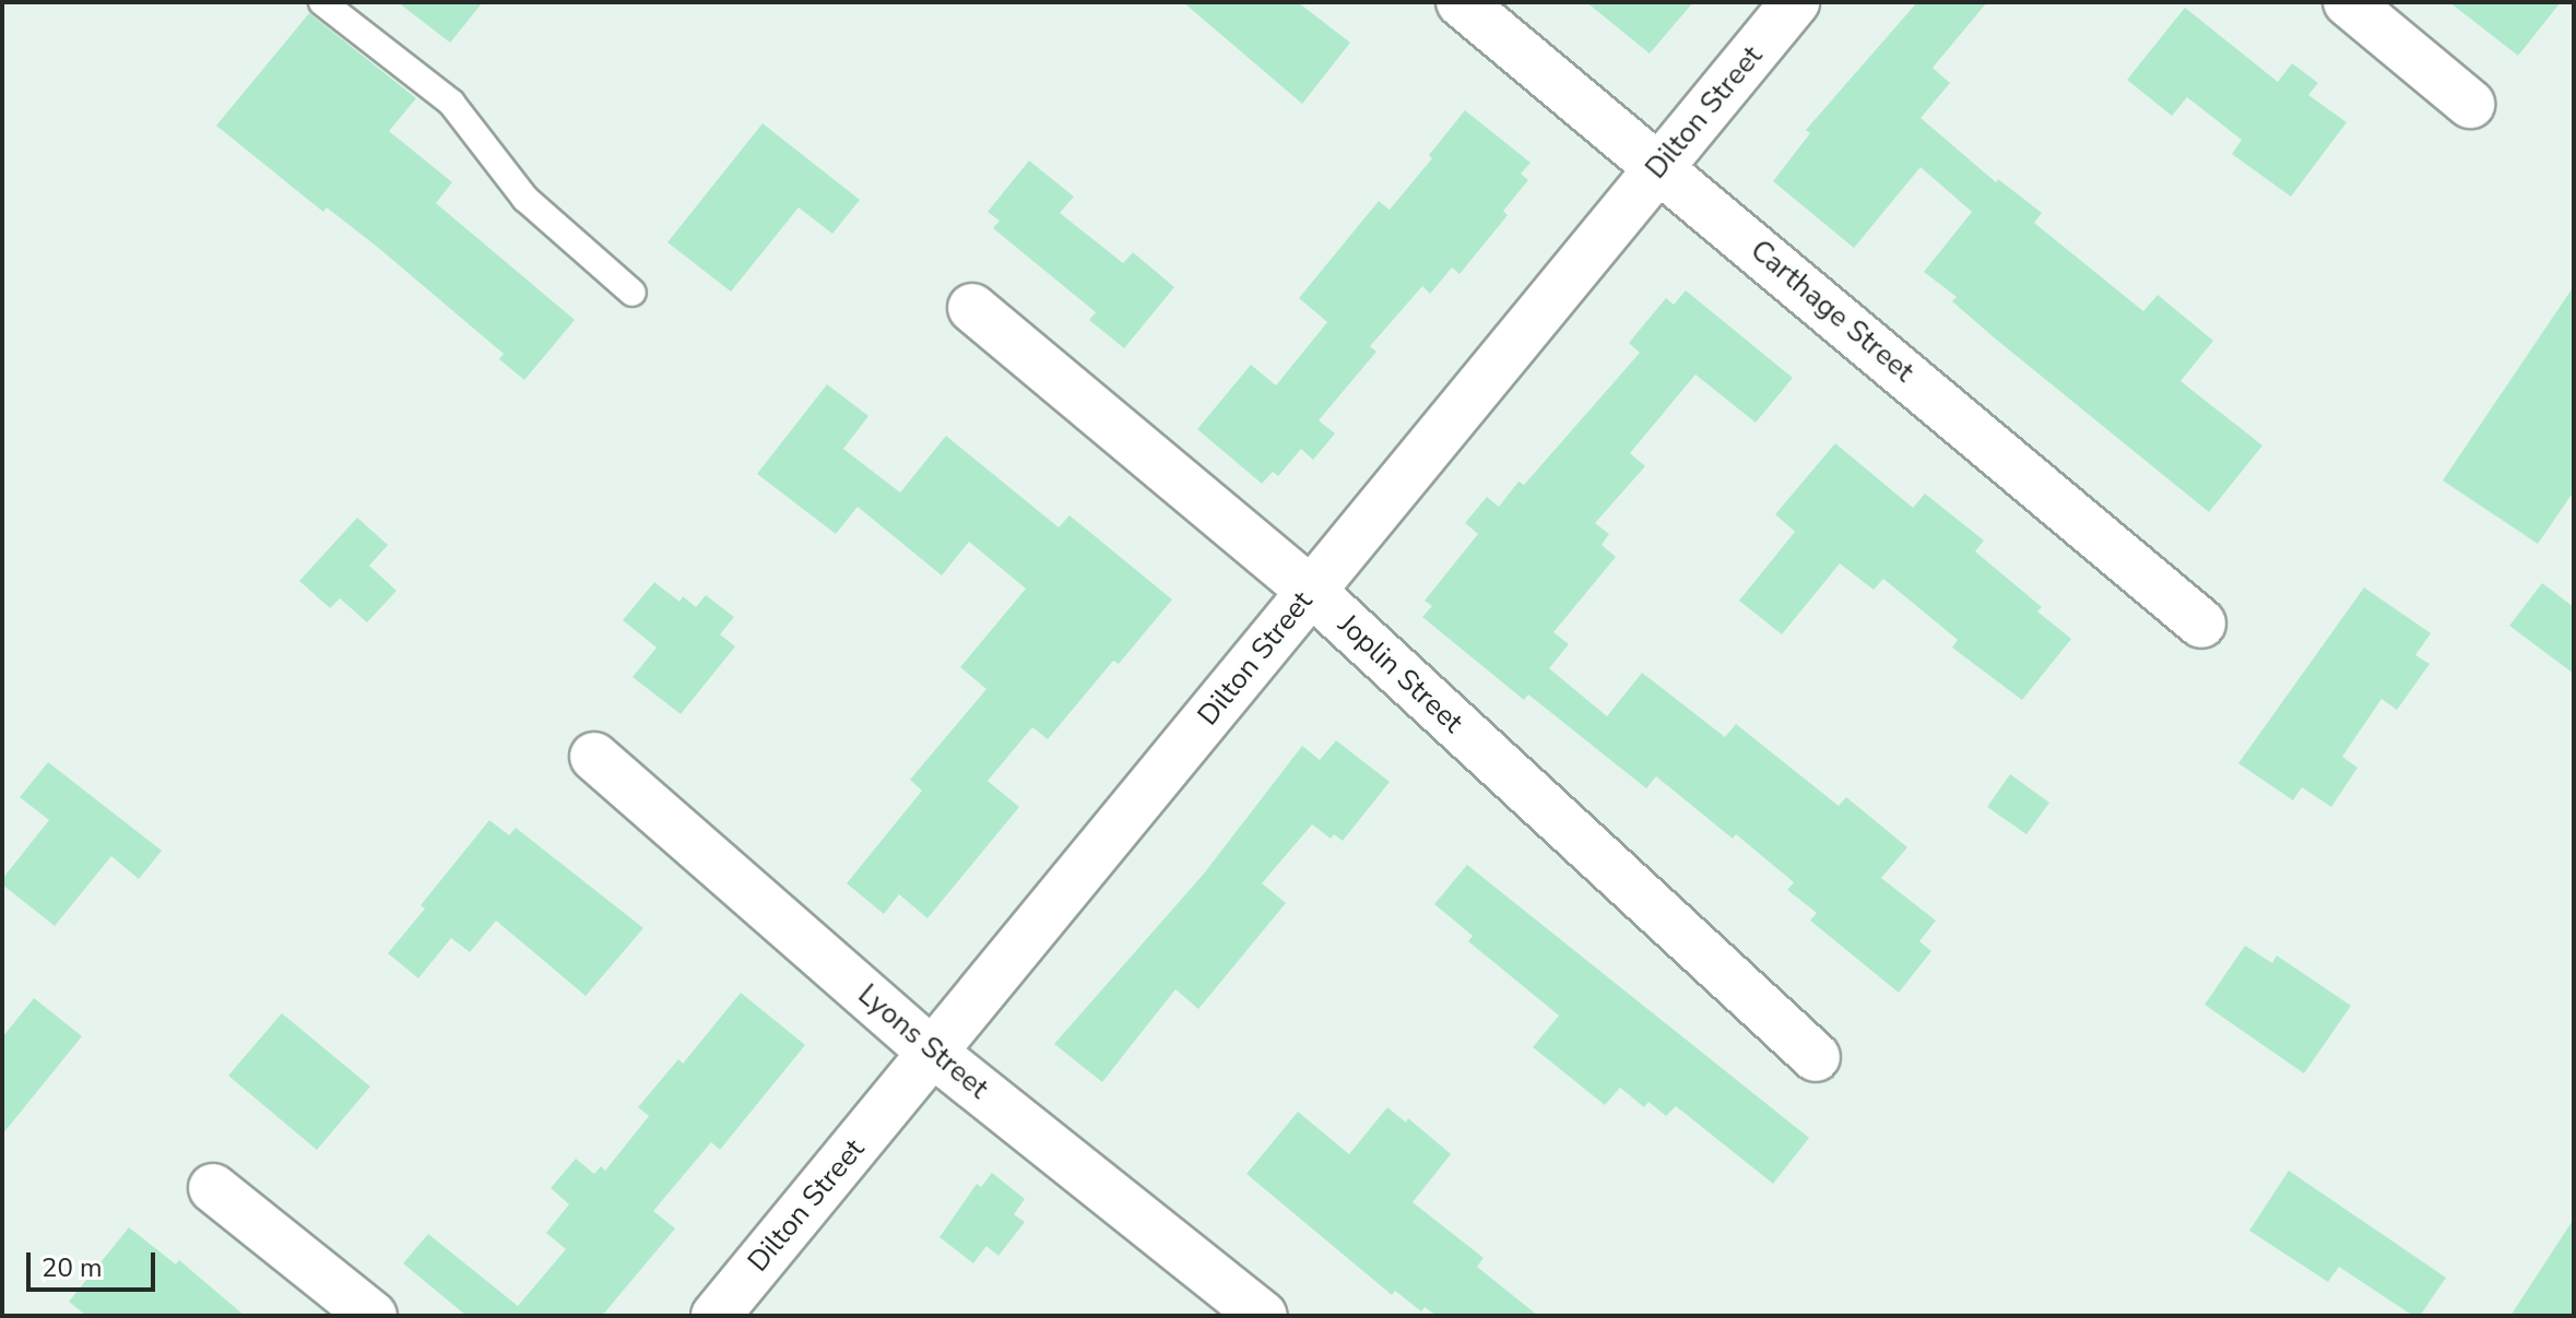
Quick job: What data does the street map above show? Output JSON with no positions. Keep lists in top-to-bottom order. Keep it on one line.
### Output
{"streets":{"street":["Dilton Street","Carthage Street","Joplin Street","Lyons Street"]},"crossings":[["Dilton Street","Carthage Street"],["Dilton Street","Joplin Street"],["Dilton Street","Lyons Street"]],"scale_bar":"20 m"}
